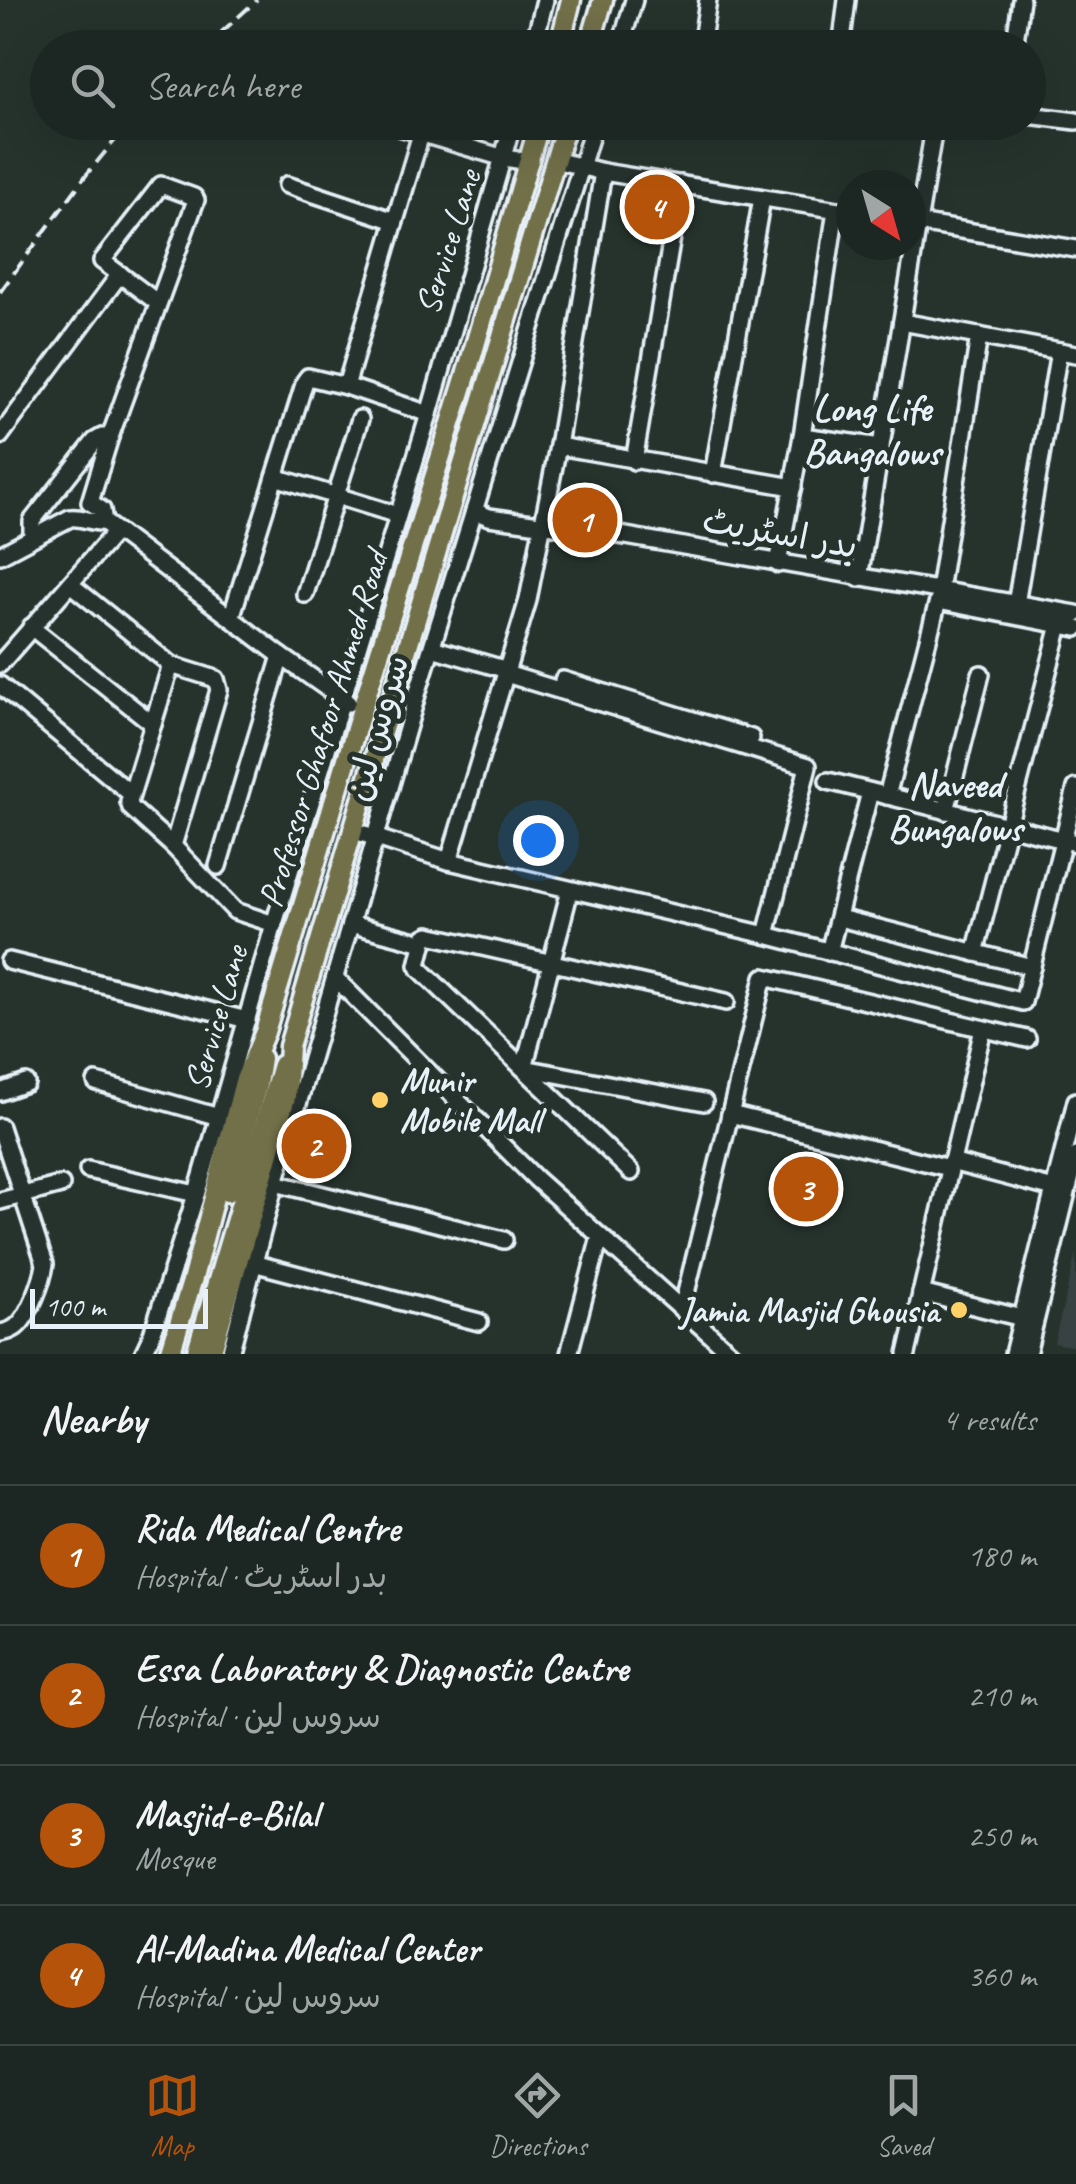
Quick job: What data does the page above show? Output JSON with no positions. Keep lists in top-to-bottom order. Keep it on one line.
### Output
{"streets":{"main road":["Professor Ghafoor Ahmed Road"],"street":["Service Lane","بدر اسٹریٹ","سروس لین"]},"crossings":[["بدر اسٹریٹ","سروس لین"]],"districts":["Long Life Bangalows","Naveed Bungalows"],"places":["Munir Mobile Mall","Jamia Masjid Ghousia"],"scale_bar":"100 m","north":"bottom right","page":{"search":"Search here","pins":["4","1","2","3"],"scale":"100 m","heading":["Nearby","4 results"],"list":[{"mark":"1","name":"Rida Medical Centre","note":"Hospital · بدر اسٹریٹ","value":"180 m"},{"mark":"2","name":"Essa Laboratory & Diagnostic Centre","note":"Hospital · سروس لین","value":"210 m"},{"mark":"3","name":"Masjid-e-Bilal","note":"Mosque","value":"250 m"},{"mark":"4","name":"Al-Madina Medical Center","note":"Hospital · سروس لین","value":"360 m"}],"nav":["Map","Directions","Saved"]}}
